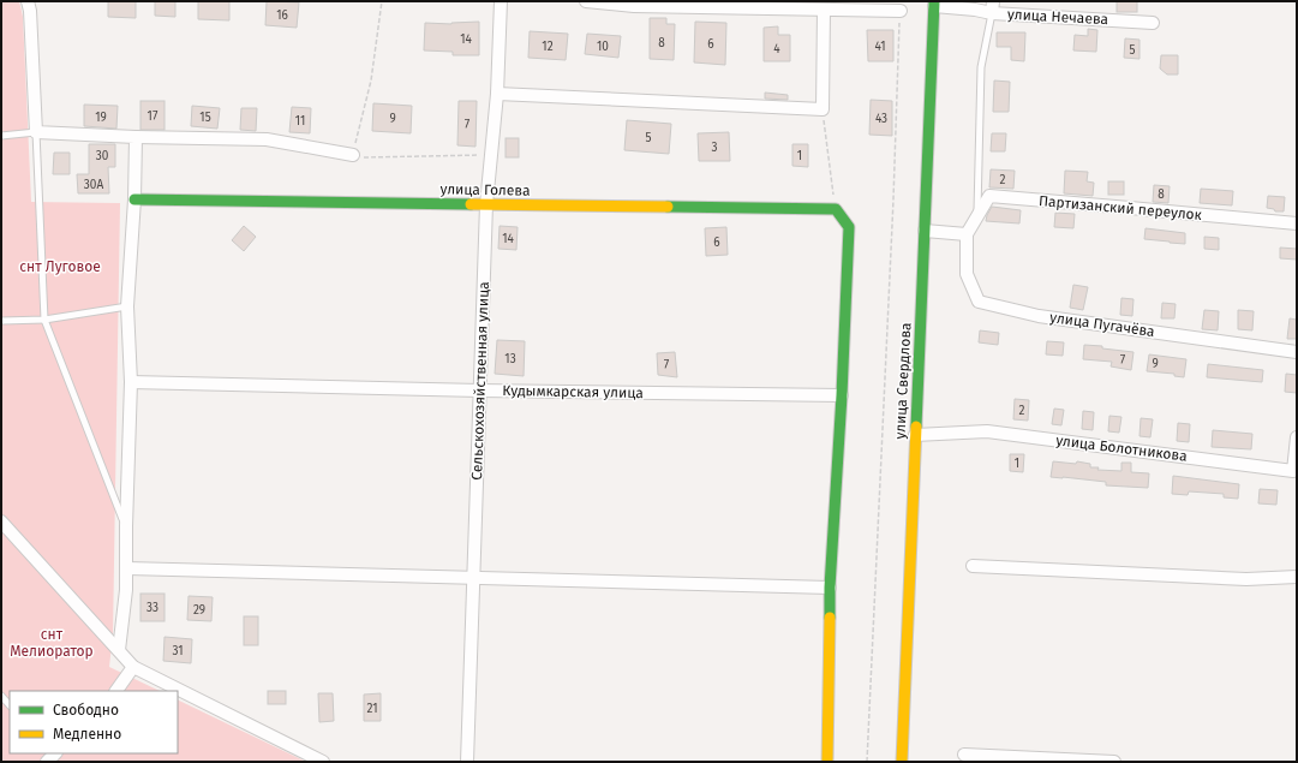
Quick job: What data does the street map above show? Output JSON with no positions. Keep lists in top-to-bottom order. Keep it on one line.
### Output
{"streets":{"street":["улица Нечаева","улица Голева","Партизанский переулок","улица Пугачёва","Сельскохозяйственная улица","улица Свердлова","Кудымкарская улица","улица Болотникова"]},"crossings":[["улица Нечаева","улица Свердлова"],["улица Голева","Сельскохозяйственная улица"],["Партизанский переулок","улица Пугачёва"],["Сельскохозяйственная улица","Кудымкарская улица"],["улица Свердлова","улица Болотникова"]],"parks":["снт Луговое","снт Мелиоратор"],"house_numbers":["16","14","8","6","12","10","41","4","5","17","19","15","9","43","11","7","5","3","30","1","2","30А","8","14","6","13","7","9","7","2","1","33","29","31","21"],"legend":["Свободно","Медленно"]}
